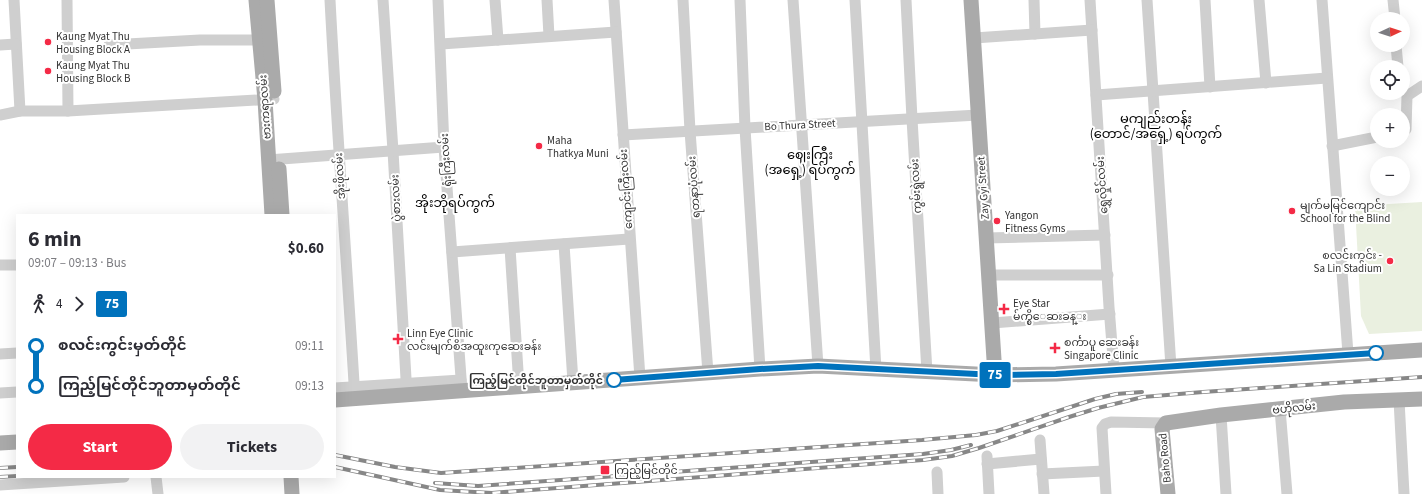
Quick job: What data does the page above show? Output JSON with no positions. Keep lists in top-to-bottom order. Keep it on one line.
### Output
{"streets":{"main road":["ဗားကရာလမ်း","Zay Gyi Street","ဗဟိုလမ်း","Baho Road"],"street":["Bo Thura Street","ရုံးကြီးလမ်း","အိုးဖိုလမ်း","ရွှေလှိုင်လမ်း","ကွမ်းရွဲလမ်း","ရတနာပုံလမ်း","ကျောင်းကြီးလမ်း","ပွဲစားလမ်း"]},"crossings":[["Bo Thura Street","ကွမ်းရွဲလမ်း"],["Bo Thura Street","ရတနာပုံလမ်း"],["Bo Thura Street","Zay Gyi Street"],["Bo Thura Street","ကျောင်းကြီးလမ်း"],["ဗဟိုလမ်း","Baho Road"]],"districts":["မကျည်းတန်း (တောင်/အရှေ့) ရပ်ကွက်","ဈေးကြီး (အရှေ့) ရပ်ကွက်","အိုးဘိုရပ်ကွက်"],"places":{"other":["Kaung Myat Thu Housing Block A","Kaung Myat Thu Housing Block B","Maha Thatkya Muni","မျက်မမြင်ကျောင်း School for the Blind","Yangon Fitness Gyms","စလင်းကွင်း - Sa Lin Stadium","ကြည့်မြင်တိုင်ဘူတာမှတ်တိုင်"],"health":["Eye Star မ်က္စိေဆးခန္း","Linn Eye Clinic လင်းမျက်စိအထူးကုဆေးခန်း","စင်္ကာပူ ဆေးခန်း Singapore Clinic"],"transit":["ကြည့်မြင်တိုင်"]},"lines":["bus line 75"],"north":"right","page":{"on_map":"75","map_buttons":["+","−"],"heading":["6 min","09:07 – 09:13 · Bus","$0.60"],"legs":["4","75"],"list":[{"name":"စလင်းကွင်းမှတ်တိုင်","value":"09:11"},{"name":"ကြည့်မြင်တိုင်ဘူတာမှတ်တိုင်","value":"09:13"}],"buttons":["Start","Tickets"]}}
